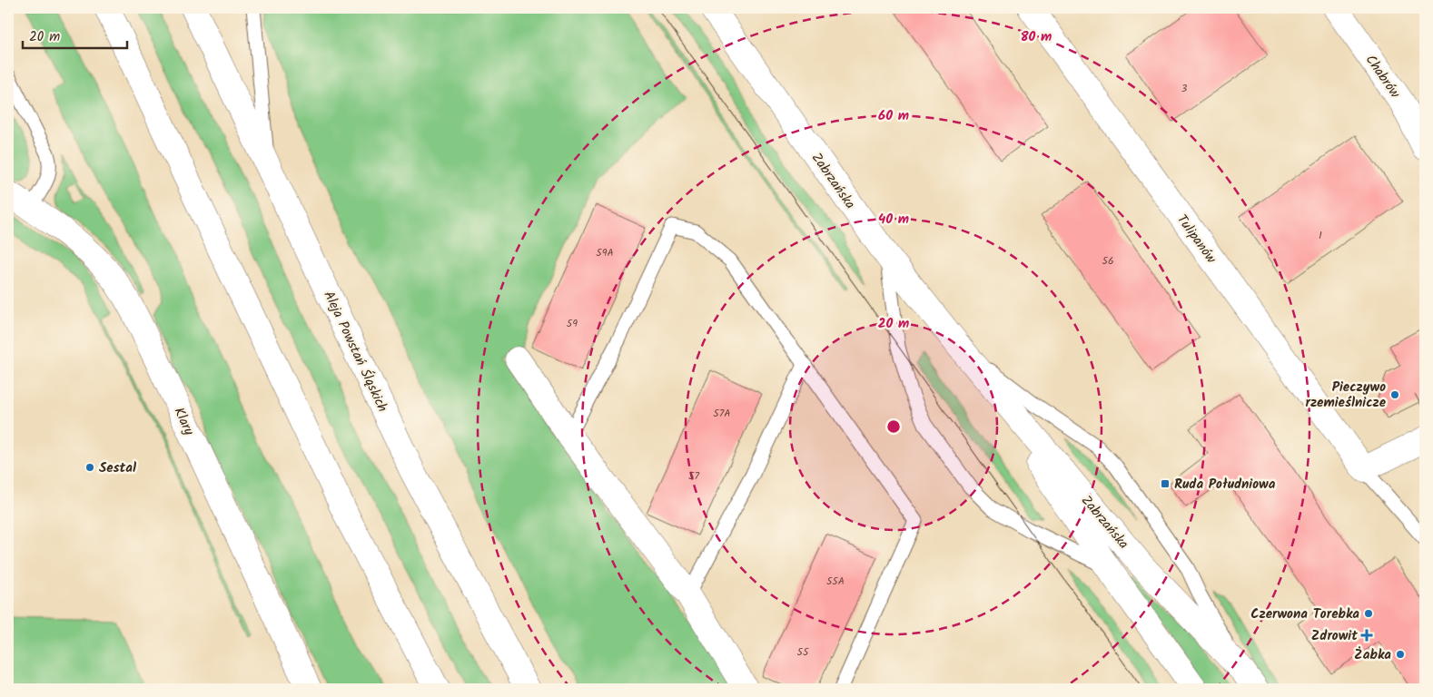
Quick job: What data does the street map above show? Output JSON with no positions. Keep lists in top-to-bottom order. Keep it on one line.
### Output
{"streets":{"street":["Chabrów","Zabrzańska","Tulipanów","Aleja Powstań Śląskich","Klary"]},"places":{"other":["Pieczywo rzemieślnicze","Sestal","Czerwona Torebka","Żabka"],"transit":["Ruda Południowa"],"health":["Zdrowit"]},"house_numbers":["3","1","59A","56","59","57A","57","55A","55"],"scale_bar":"20 m","rings":["80 m","60 m","40 m","20 m"]}
